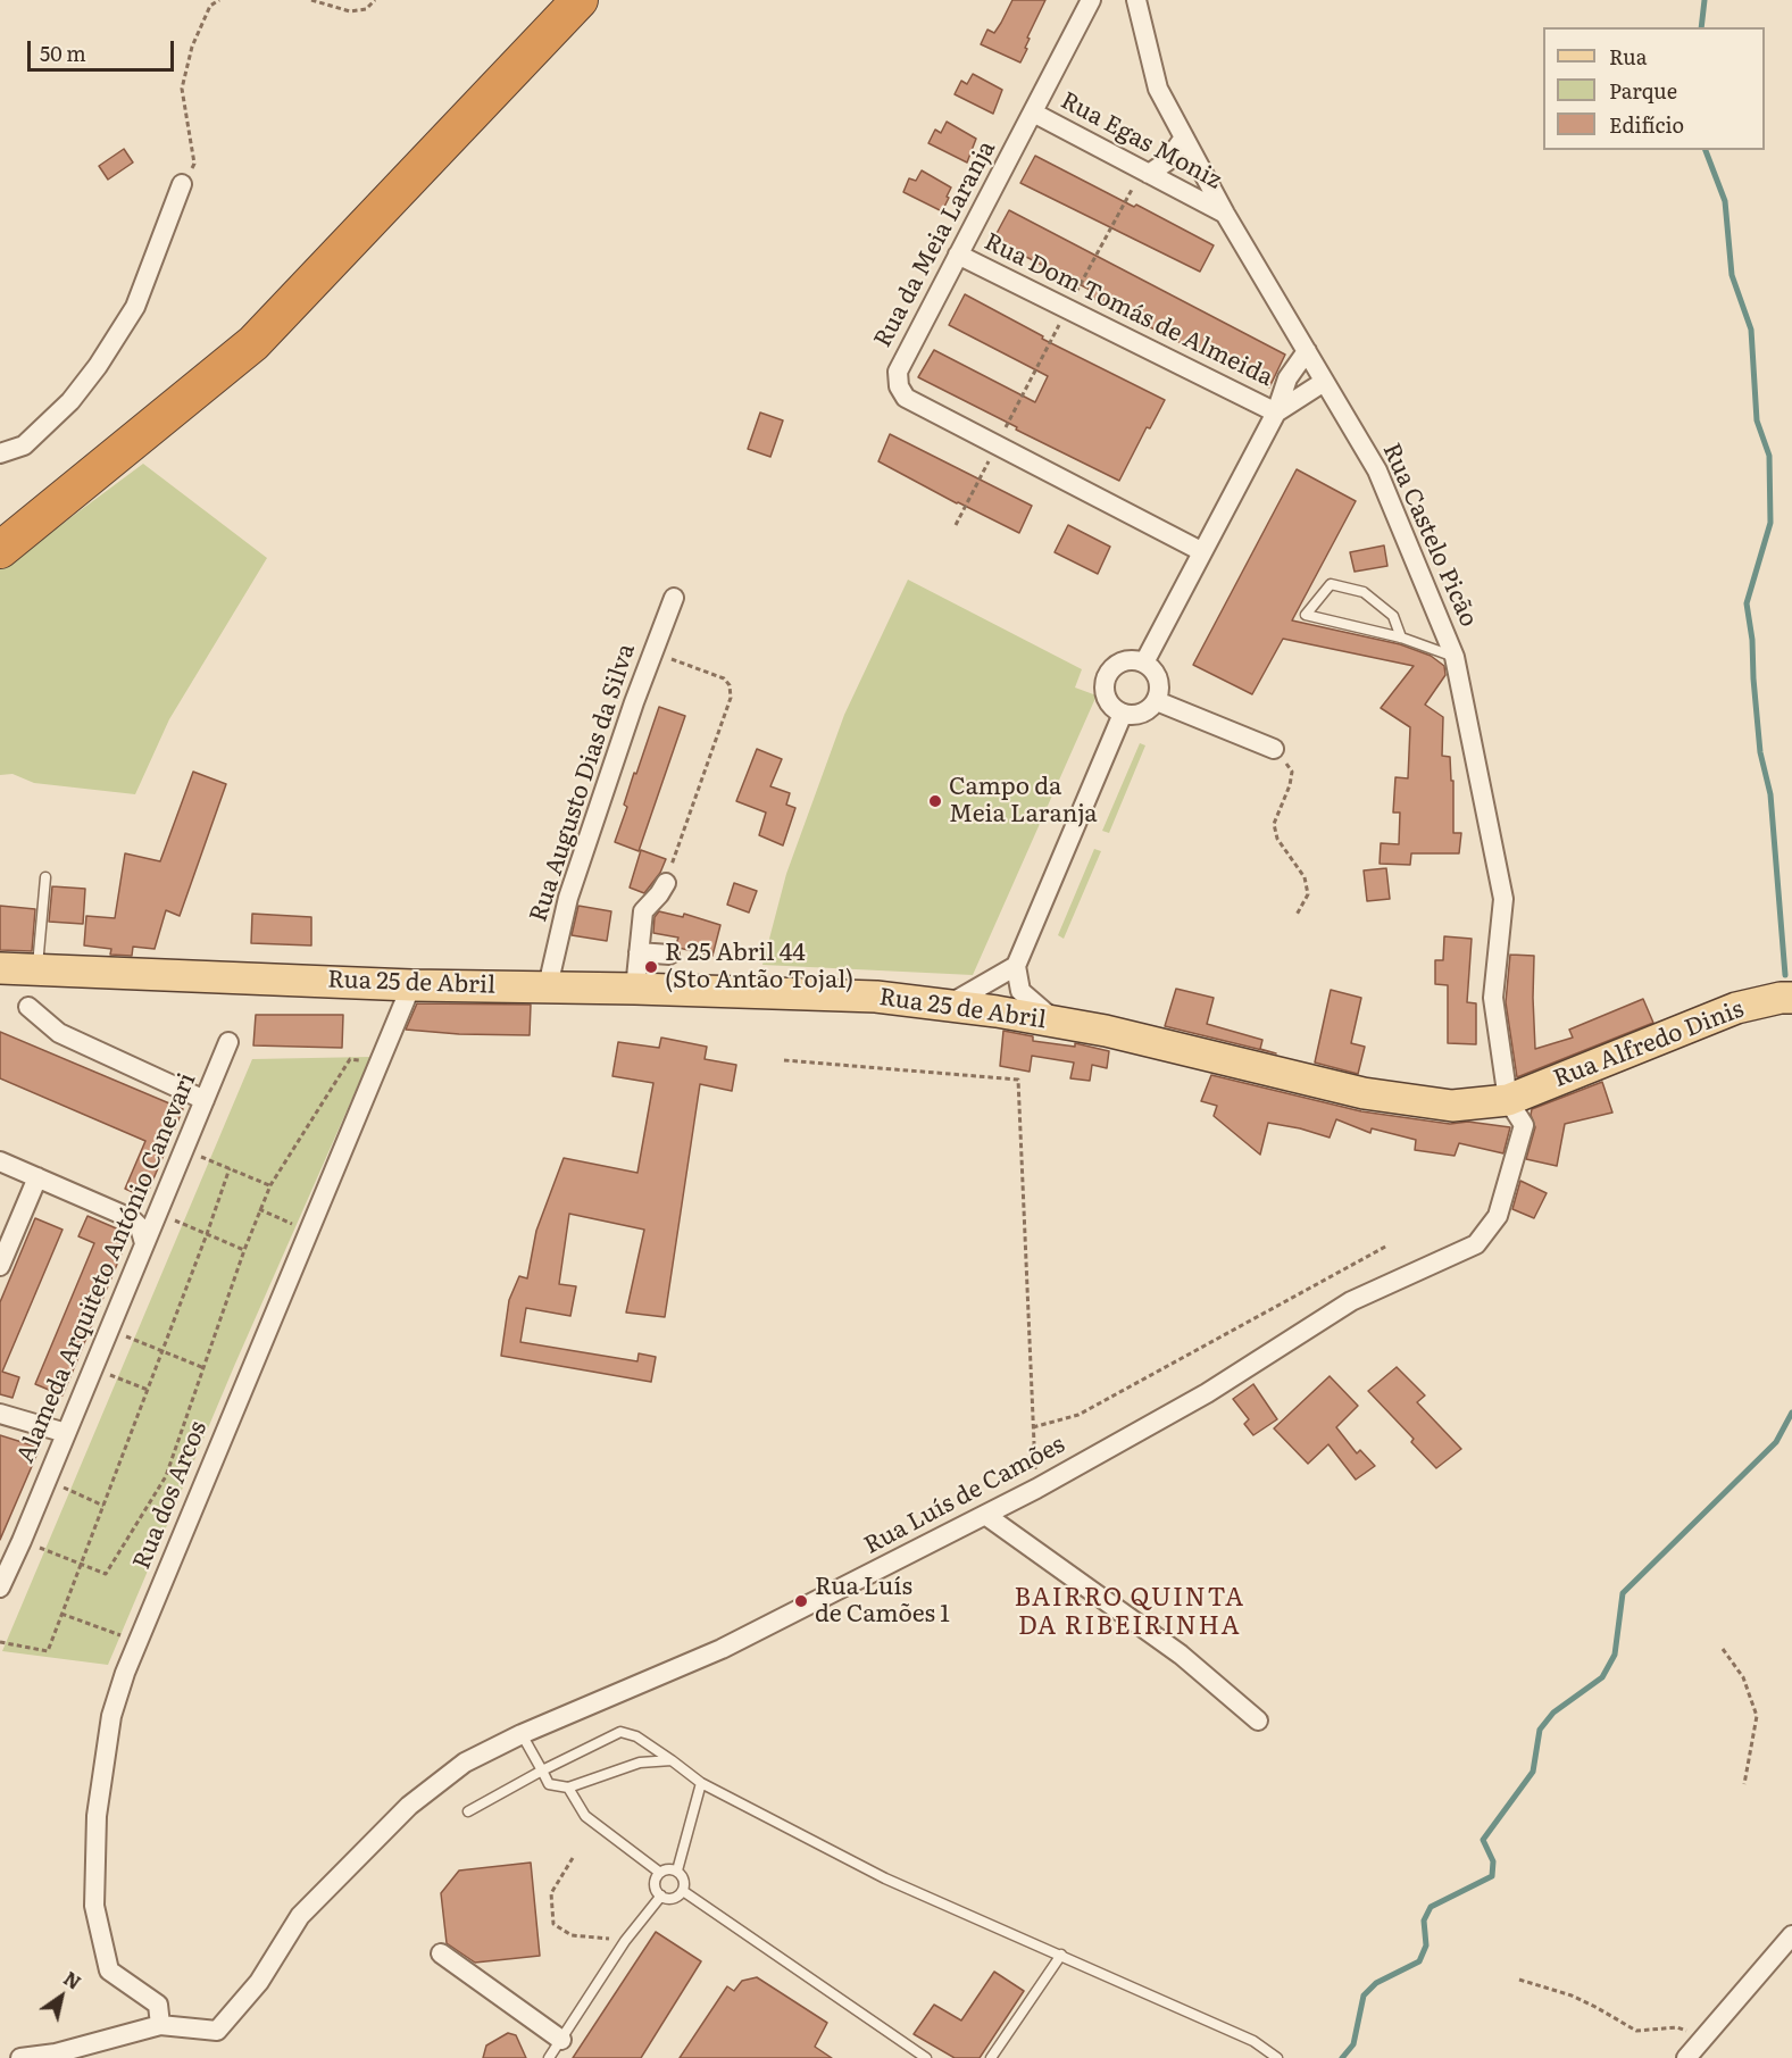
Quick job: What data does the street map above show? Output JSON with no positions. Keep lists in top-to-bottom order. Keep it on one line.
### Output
{"streets":{"main road":["Rua 25 de Abril","Rua Alfredo Dinis"],"street":["Rua Egas Moniz","Rua da Meia Laranja","Rua Dom Tomás de Almeida","Rua Castelo Picão","Rua Augusto Dias da Silva","Alameda Arquiteto António Canevari","Rua dos Arcos","Rua Luís de Camões"]},"crossings":[["Rua Egas Moniz","Rua da Meia Laranja"],["Rua Egas Moniz","Rua Castelo Picão"],["Rua da Meia Laranja","Rua Dom Tomás de Almeida"],["Rua Castelo Picão","Rua 25 de Abril"],["Rua Castelo Picão","Rua Alfredo Dinis"],["Rua Castelo Picão","Rua Luís de Camões"],["Rua Augusto Dias da Silva","Rua 25 de Abril"],["Rua 25 de Abril","Rua Alfredo Dinis"],["Rua 25 de Abril","Rua dos Arcos"],["Rua 25 de Abril","Rua Luís de Camões"],["Rua Alfredo Dinis","Rua Luís de Camões"],["Rua dos Arcos","Rua Luís de Camões"]],"districts":["BAIRRO QUINTA DA RIBEIRINHA"],"places":["Campo da Meia Laranja","R 25 Abril 44 (Sto Antão Tojal)","Rua Luís de Camões 1"],"legend":["Rua","Parque","Edifício"],"scale_bar":"50 m","north":"top right"}
